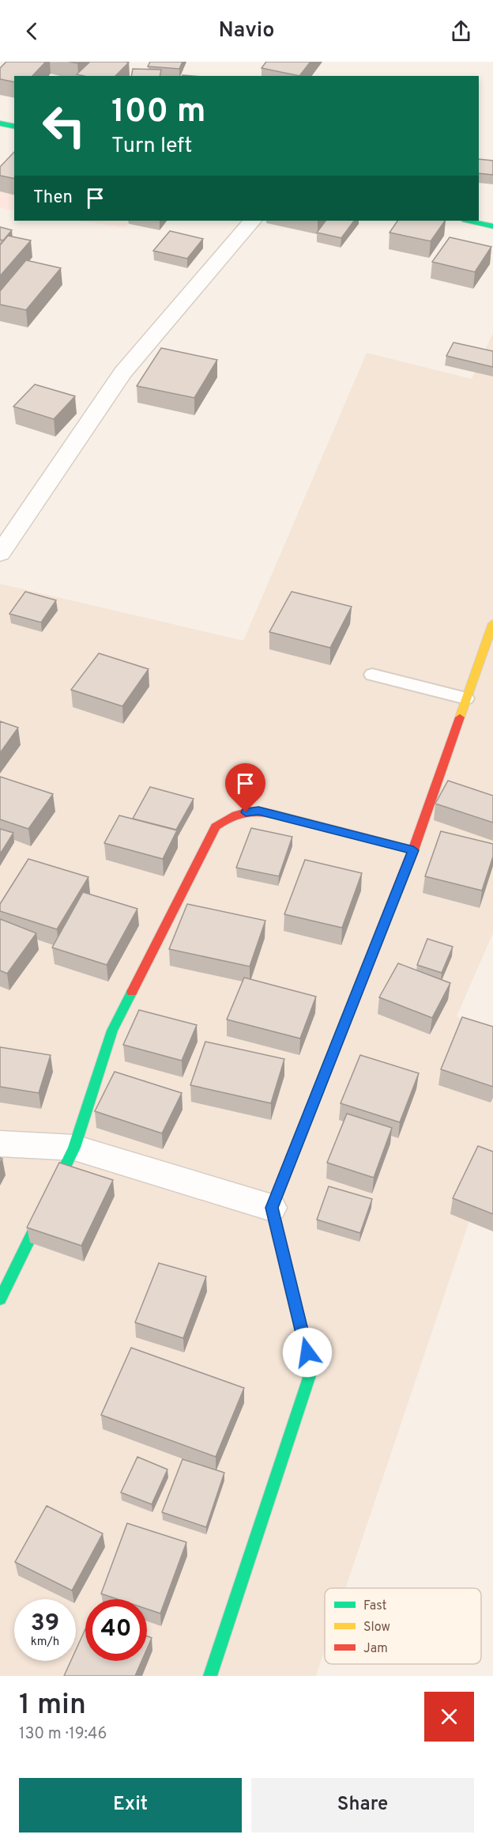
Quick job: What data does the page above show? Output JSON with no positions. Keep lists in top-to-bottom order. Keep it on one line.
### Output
{"legend":["Fast","Slow","Jam"],"page":{"header":"Navio","turn":["100 m","Turn left"],"then":"Then","speed":"39 km/h","limit":"40","heading":["1 min","130 m · 19:46"],"buttons":["Exit","Share"]}}
